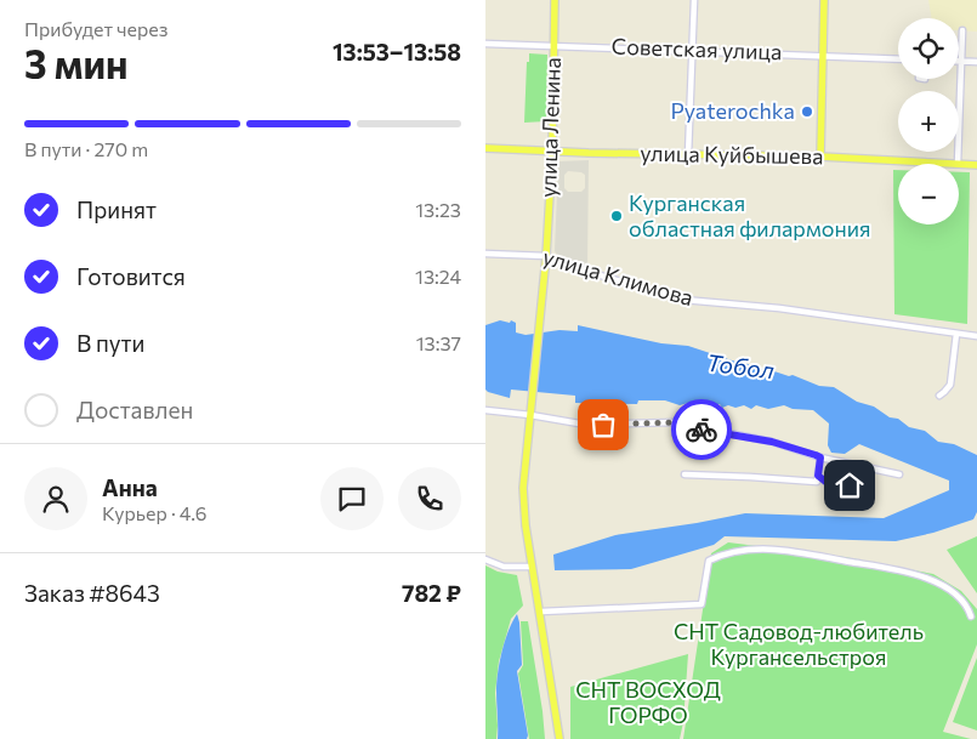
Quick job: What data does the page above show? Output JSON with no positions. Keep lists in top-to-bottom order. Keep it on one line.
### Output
{"streets":{"main road":["улица Ленина","улица Куйбышева"],"street":["Советская улица","улица Климова"]},"crossings":[["Советская улица","улица Ленина"],["улица Ленина","улица Куйбышева"],["улица Ленина","улица Климова"]],"water":["Тобол"],"parks":["СНТ Садовод-любитель Кургансельстроя","СНТ ВОСХОД ГОРФО"],"places":["Pyaterochka","Курганская областная филармония"],"page":{"heading":["3 мин","Прибудет через","13:53–13:58"],"panel":["Анна","Курьер · 4.6","Заказ #8643","782 ₽"],"map_buttons":["+","−"],"bar":"В пути · 270 m","list":[["Принят","13:23"],["Готовится","13:24"],["В пути","13:37"],"Доставлен"]}}
